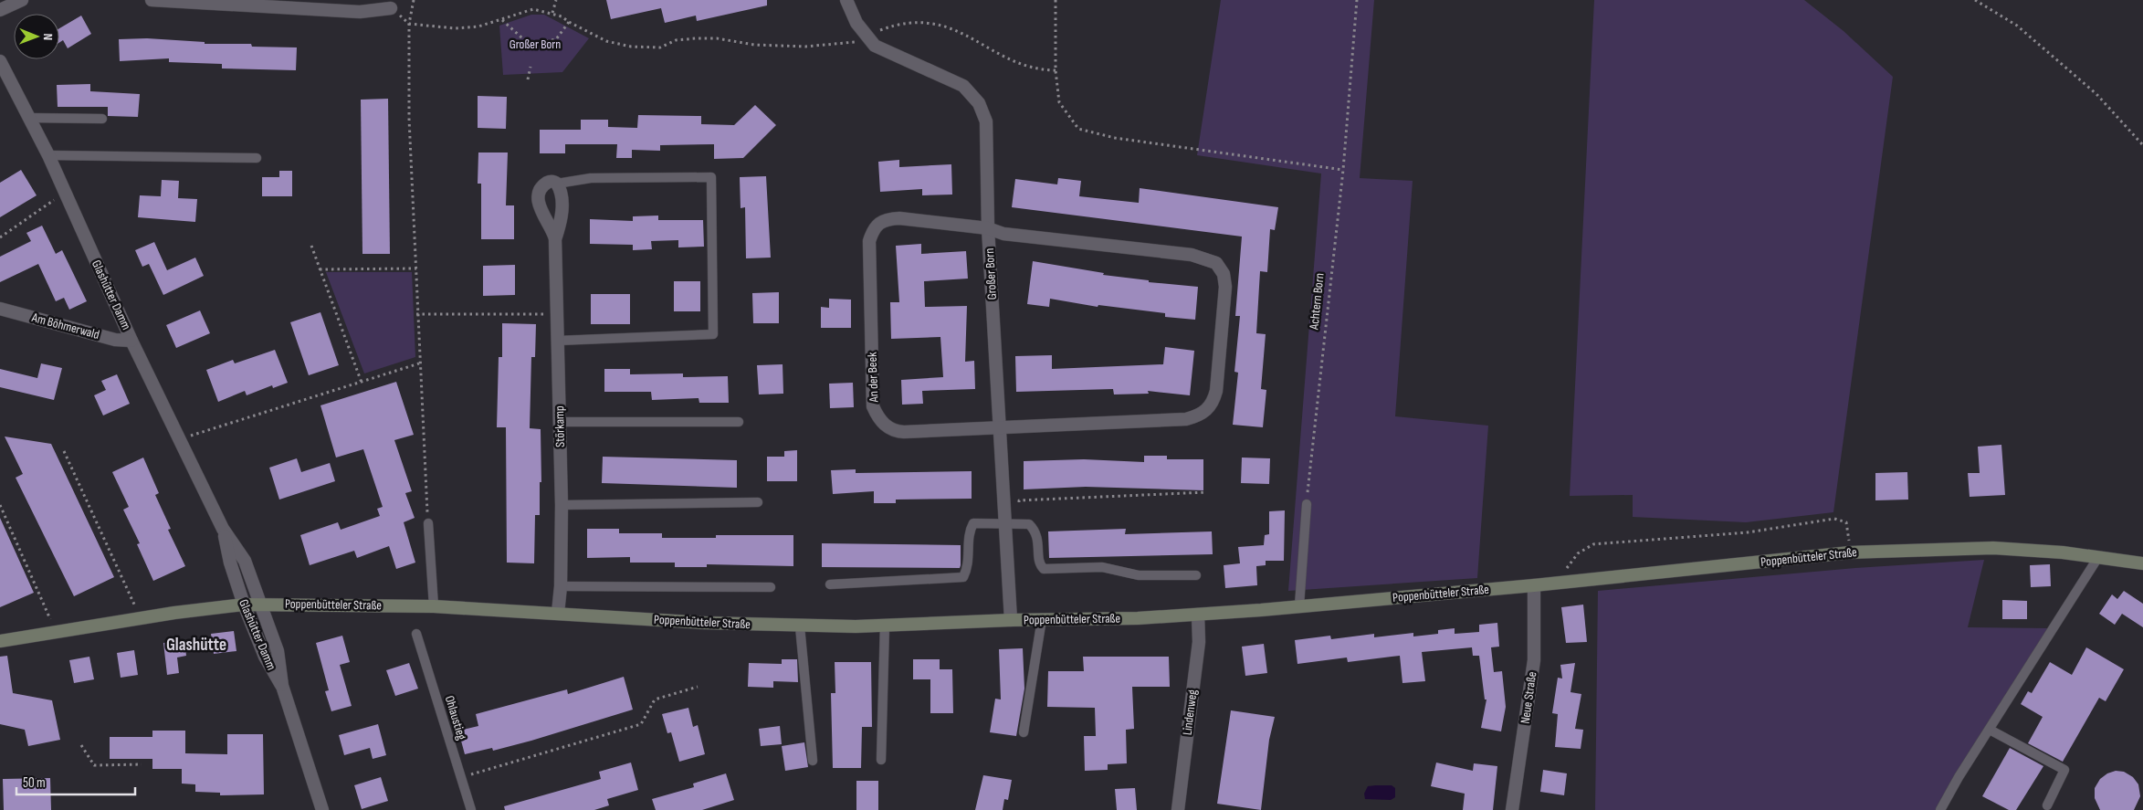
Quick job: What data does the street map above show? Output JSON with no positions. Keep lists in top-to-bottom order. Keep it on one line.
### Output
{"streets":{"main road":["Poppenbütteler Straße"],"street":["Großer Born","Glashütter Damm","Am Böhmerwald","An der Beek","Störkamp","Neue Straße","Lindenweg"],"lane":["Ohlaustieg"],"path":["Achtern Born"]},"crossings":[["Großer Born","An der Beek"],["Großer Born","Poppenbütteler Straße"],["Glashütter Damm","Am Böhmerwald"],["Glashütter Damm","Poppenbütteler Straße"],["Störkamp","Poppenbütteler Straße"],["Poppenbütteler Straße","Neue Straße"],["Poppenbütteler Straße","Lindenweg"]],"districts":["Glashütte"],"parks":["Großer Born"],"scale_bar":"50 m","north":"right"}
